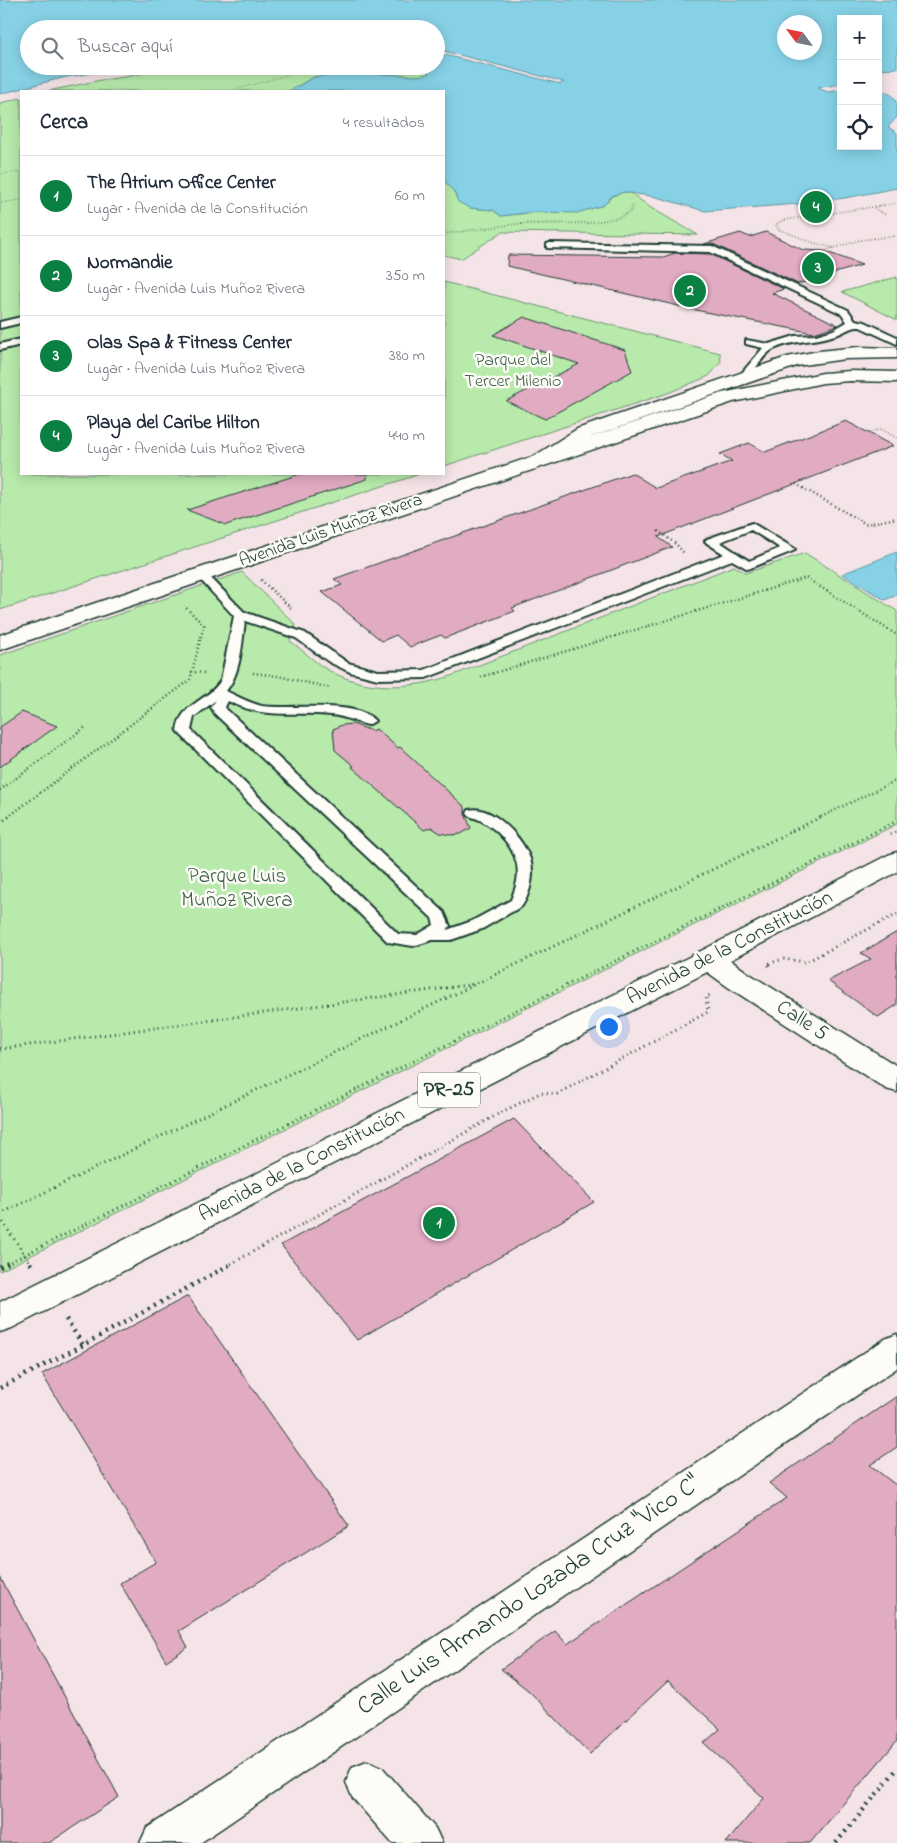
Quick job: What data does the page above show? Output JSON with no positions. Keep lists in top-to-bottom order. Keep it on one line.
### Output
{"streets":{"main road":["Avenida Luis Muñoz Rivera","Avenida de la Constitución","Calle 5","PR-25","Calle Luis Armando Lozada Cruz \"Vico C\""]},"crossings":[["Avenida de la Constitución","Calle 5"]],"parks":["Parque del Tercer Milenio","Parque Luis Muñoz Rivera"],"north":"top left","page":{"map_buttons":["+","−"],"search":"Buscar aquí","heading":["Cerca","4 resultados"],"list":[{"mark":"1","name":"The Atrium Office Center","note":"Lugar · Avenida de la Constitución","value":"60 m"},{"mark":"2","name":"Normandie","note":"Lugar · Avenida Luis Muñoz Rivera","value":"350 m"},{"mark":"3","name":"Olas Spa & Fitness Center","note":"Lugar · Avenida Luis Muñoz Rivera","value":"380 m"},{"mark":"4","name":"Playa del Caribe Hilton","note":"Lugar · Avenida Luis Muñoz Rivera","value":"440 m"}],"pins":["4","3","2","1"]}}
